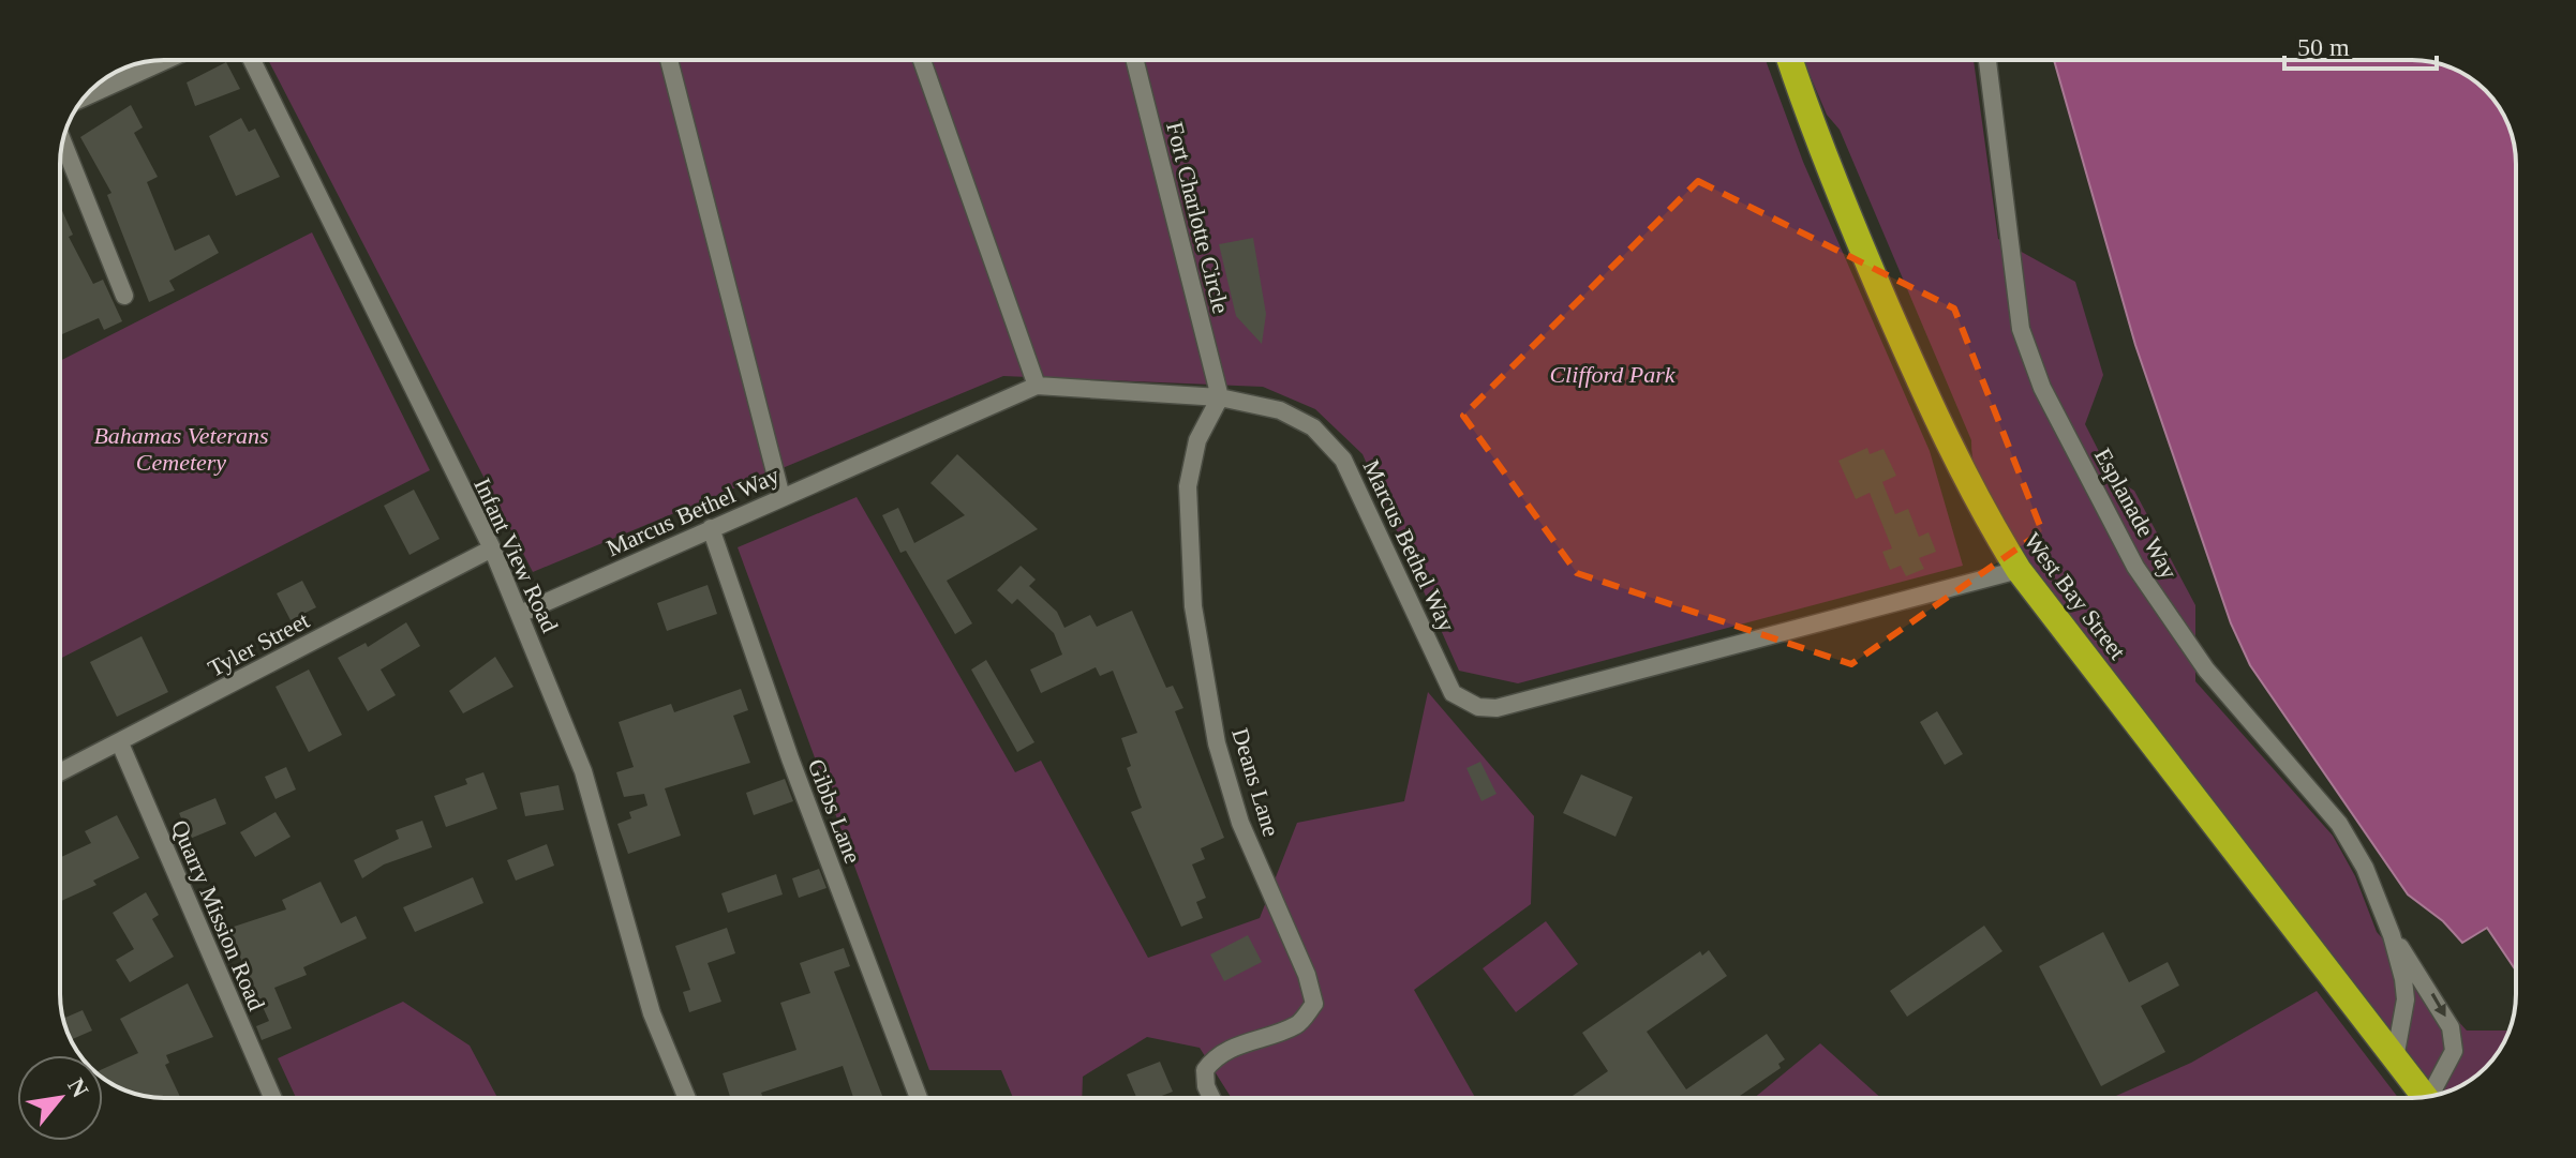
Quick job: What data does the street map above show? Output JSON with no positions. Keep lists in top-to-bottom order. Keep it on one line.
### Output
{"streets":{"highway":["West Bay Street"],"street":["Fort Charlotte Circle","Marcus Bethel Way","Esplanade Way","Infant View Road","Tyler Street","Deans Lane","Gibbs Lane","Quarry Mission Road"]},"crossings":[["Fort Charlotte Circle","Marcus Bethel Way"],["Fort Charlotte Circle","Deans Lane"],["Marcus Bethel Way","Infant View Road"],["Marcus Bethel Way","West Bay Street"],["Marcus Bethel Way","Deans Lane"],["Marcus Bethel Way","Gibbs Lane"],["Esplanade Way","West Bay Street"],["Infant View Road","Tyler Street"],["Tyler Street","Quarry Mission Road"]],"parks":["Clifford Park","Bahamas Veterans Cemetery"],"scale_bar":"50 m","north":"top right"}
